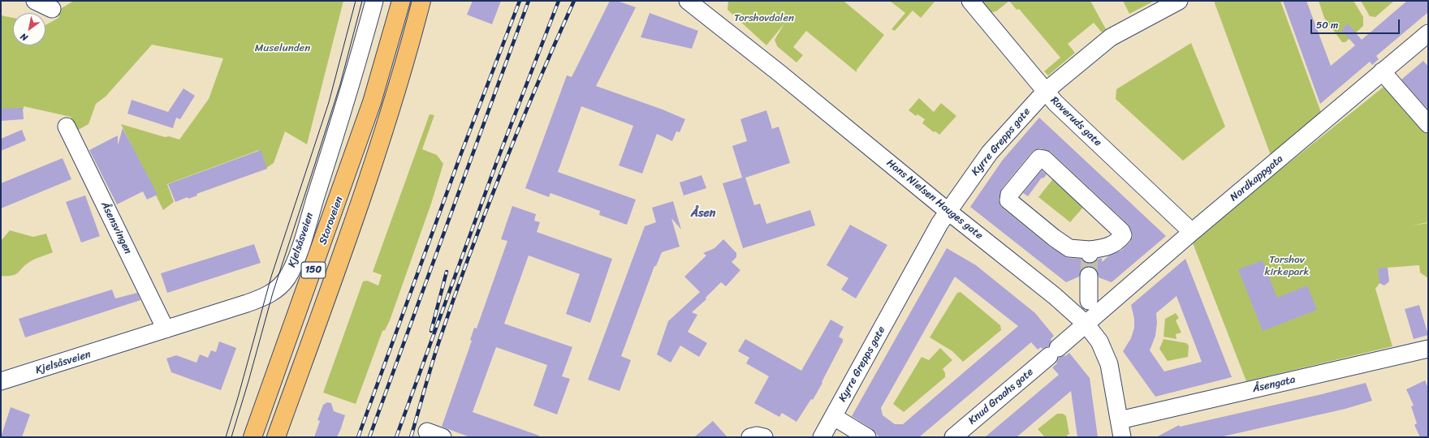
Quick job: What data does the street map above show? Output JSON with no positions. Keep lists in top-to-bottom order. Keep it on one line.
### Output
{"streets":{"highway":["Storoveien","150"],"street":["Roveruds gate","Kyrre Grepps gate","Nordkappgata","Hans Nielsen Hauges gate","Åsensvingen","Kjelsåsveien","Åsengata","Knud Graahs gate"]},"crossings":[["Roveruds gate","Kyrre Grepps gate"],["Roveruds gate","Nordkappgata"],["Kyrre Grepps gate","Hans Nielsen Hauges gate"],["Nordkappgata","Hans Nielsen Hauges gate"],["Nordkappgata","Knud Graahs gate"],["Hans Nielsen Hauges gate","Åsengata"],["Hans Nielsen Hauges gate","Knud Graahs gate"],["Åsensvingen","Kjelsåsveien"]],"districts":["Åsen"],"parks":["Torshovdalen","Muselunden","Torshov kirkepark"],"scale_bar":"50 m","north":"bottom left"}
